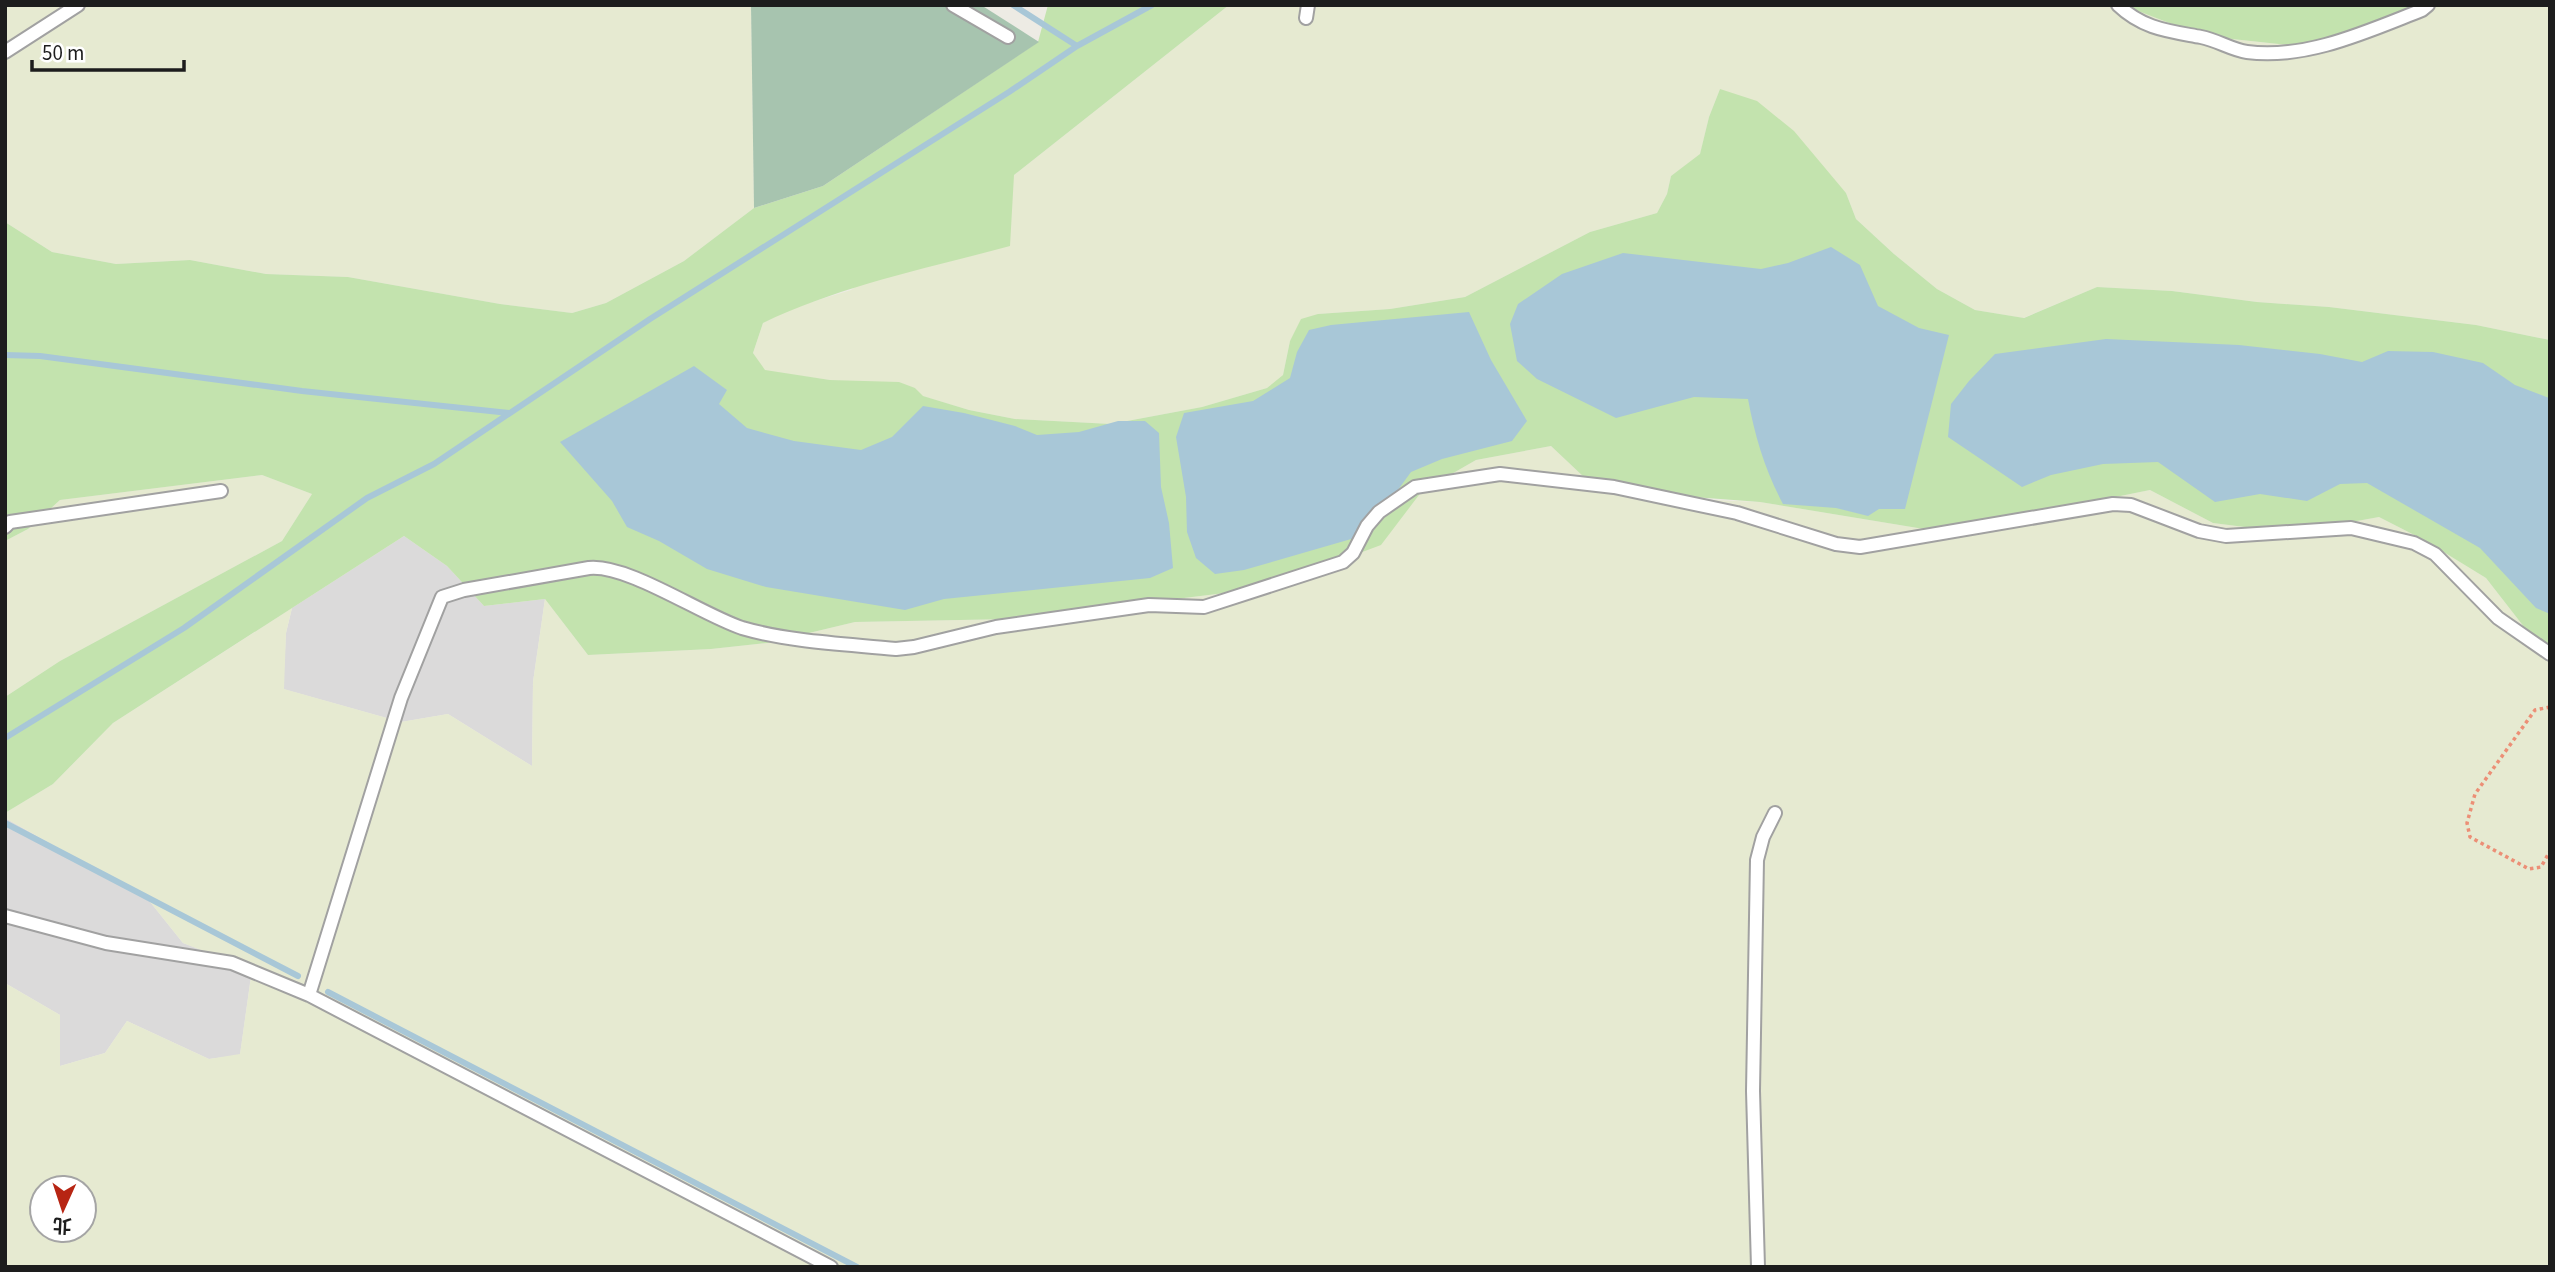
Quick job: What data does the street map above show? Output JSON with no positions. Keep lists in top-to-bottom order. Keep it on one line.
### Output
{"scale_bar":"50 m","north":"bottom"}
